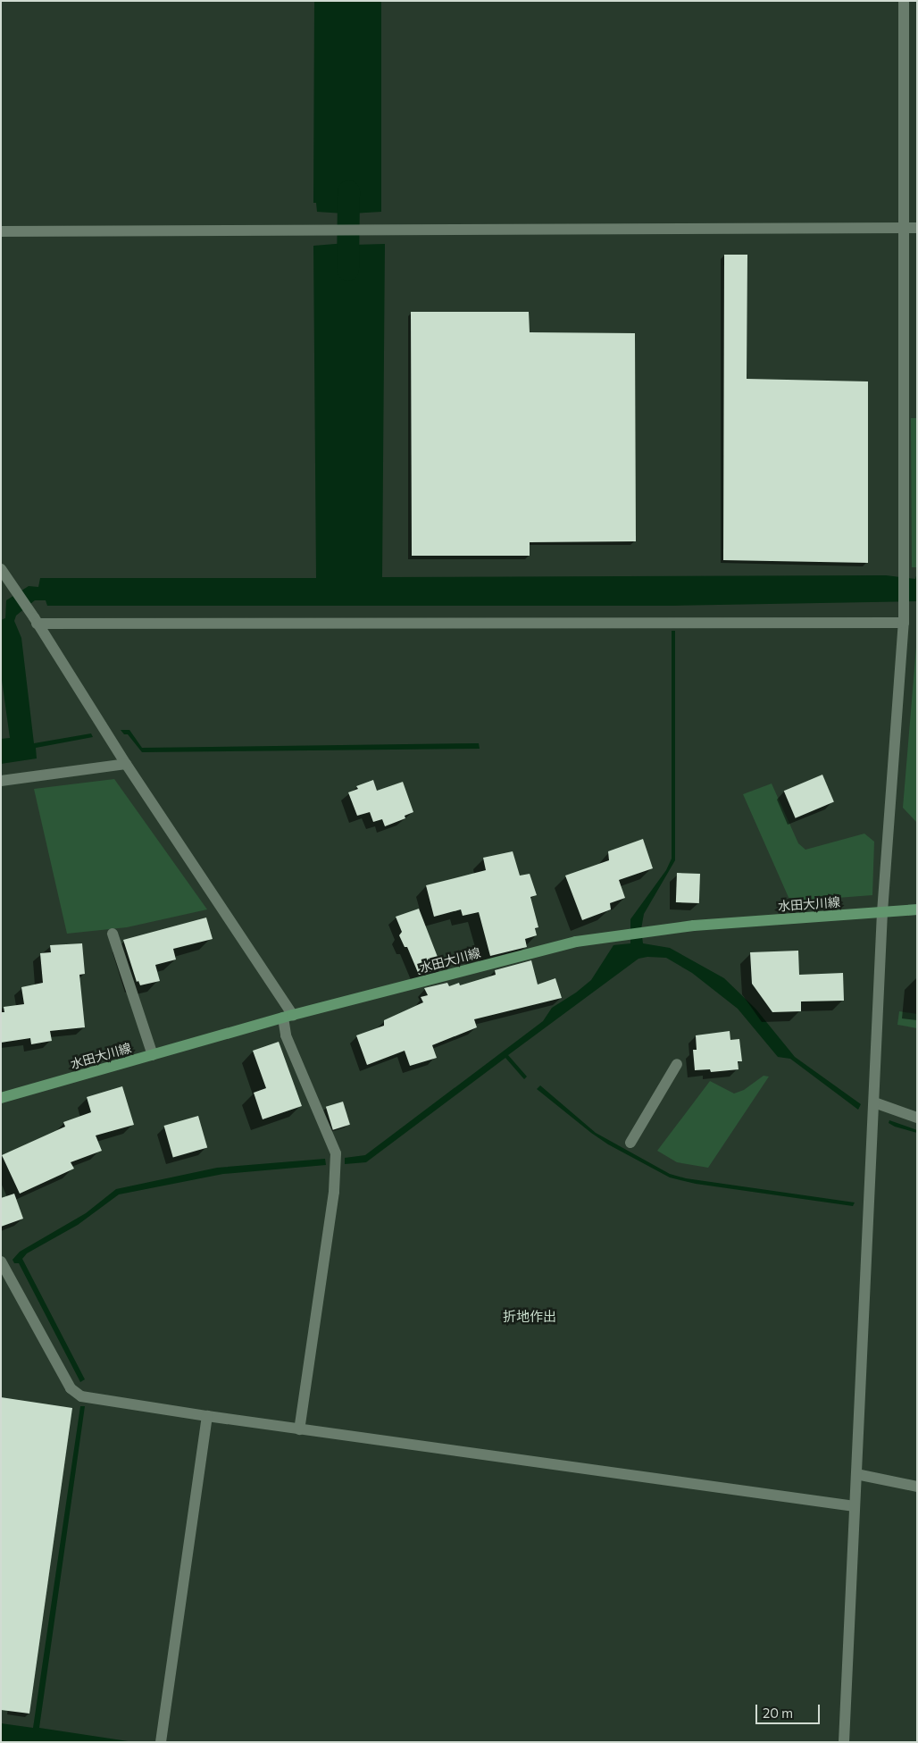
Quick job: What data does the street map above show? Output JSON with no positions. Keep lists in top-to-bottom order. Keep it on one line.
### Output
{"streets":{"main road":["水田大川線"]},"districts":["折地作出"],"scale_bar":"20 m"}
